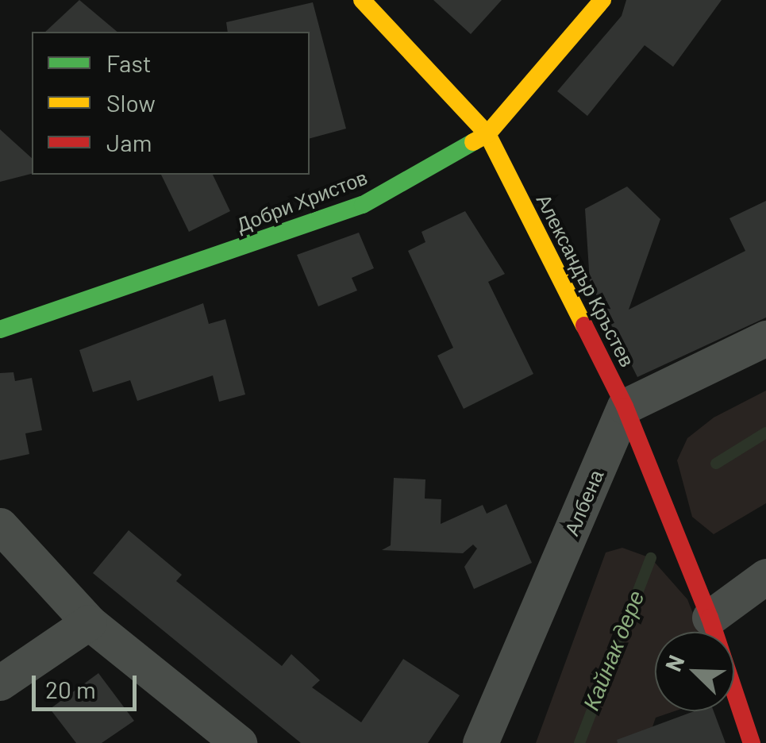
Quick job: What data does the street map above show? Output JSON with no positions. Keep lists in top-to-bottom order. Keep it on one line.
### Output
{"streets":{"street":["Добри Христов","Александър Кръстев","Албена"]},"crossings":[["Добри Христов","Александър Кръстев"],["Александър Кръстев","Албена"]],"water":["Кайнак дере"],"legend":["Fast","Slow","Jam"],"scale_bar":"20 m","north":"top left"}
